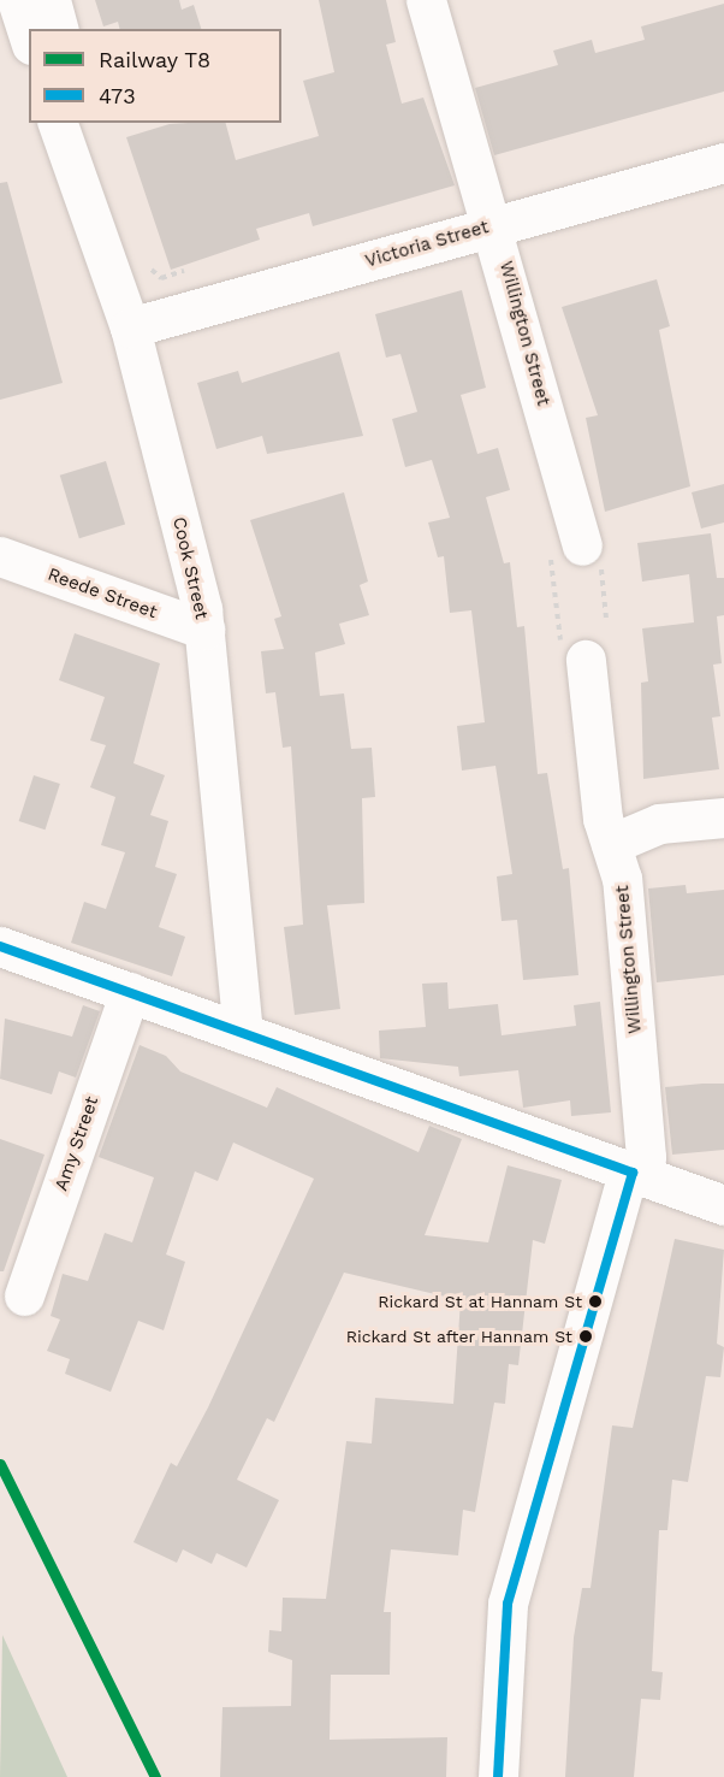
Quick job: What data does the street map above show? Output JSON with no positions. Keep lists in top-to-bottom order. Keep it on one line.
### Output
{"streets":{"street":["Victoria Street","Willington Street","Cook Street","Reede Street","Amy Street"]},"crossings":[["Victoria Street","Willington Street"],["Victoria Street","Cook Street"],["Cook Street","Reede Street"]],"places":["Rickard St at Hannam St","Rickard St after Hannam St"],"lines":["transit line 473","rail line T8"],"legend":["Railway T8","473"]}
